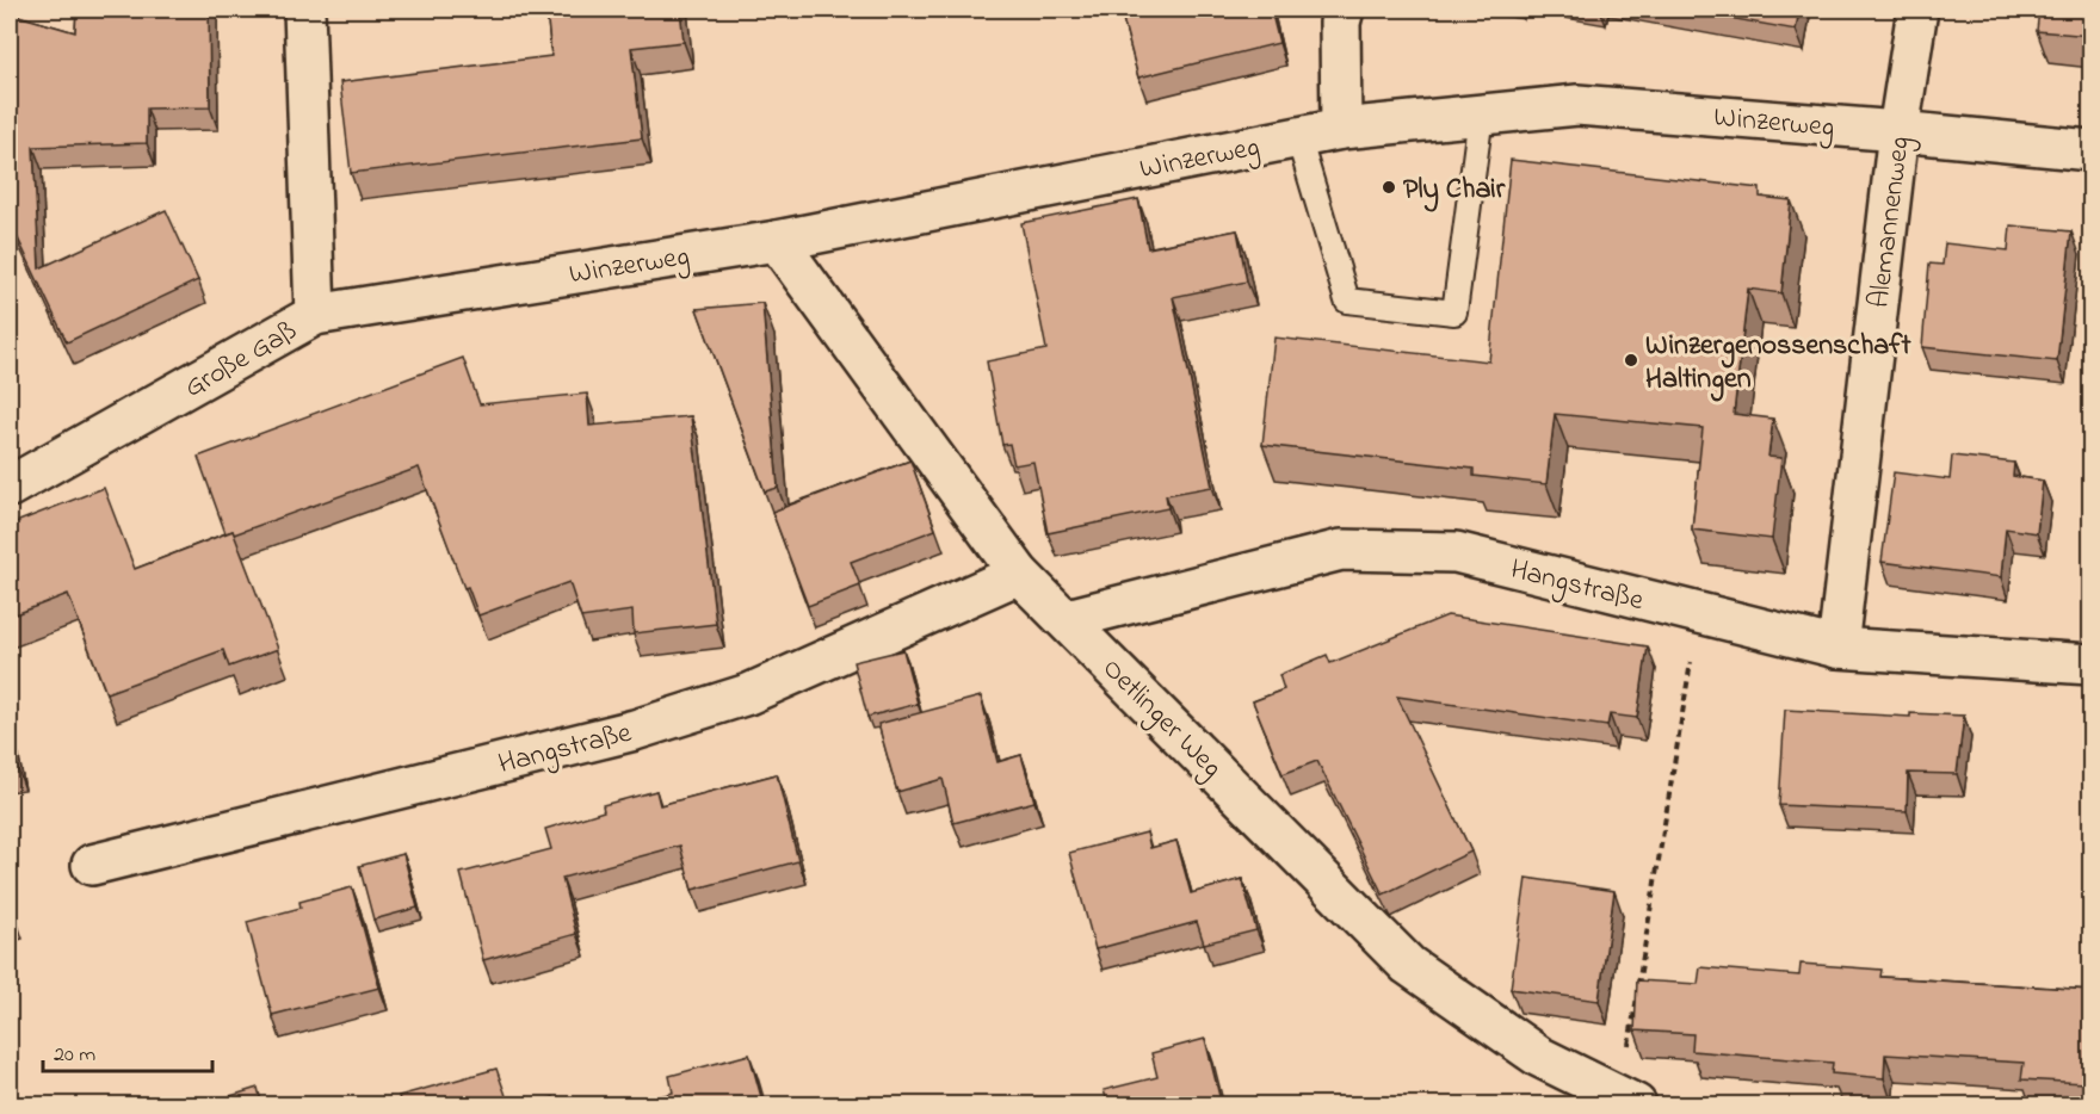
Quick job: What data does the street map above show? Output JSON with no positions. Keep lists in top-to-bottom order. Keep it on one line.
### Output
{"streets":{"street":["Winzerweg","Alemannenweg","Große Gaß","Hangstraße","Oetlinger Weg"]},"crossings":[["Winzerweg","Alemannenweg"],["Winzerweg","Große Gaß"],["Winzerweg","Oetlinger Weg"],["Alemannenweg","Hangstraße"],["Hangstraße","Oetlinger Weg"]],"places":["Ply Chair","Winzergenossenschaft Haltingen"],"scale_bar":"20 m"}
